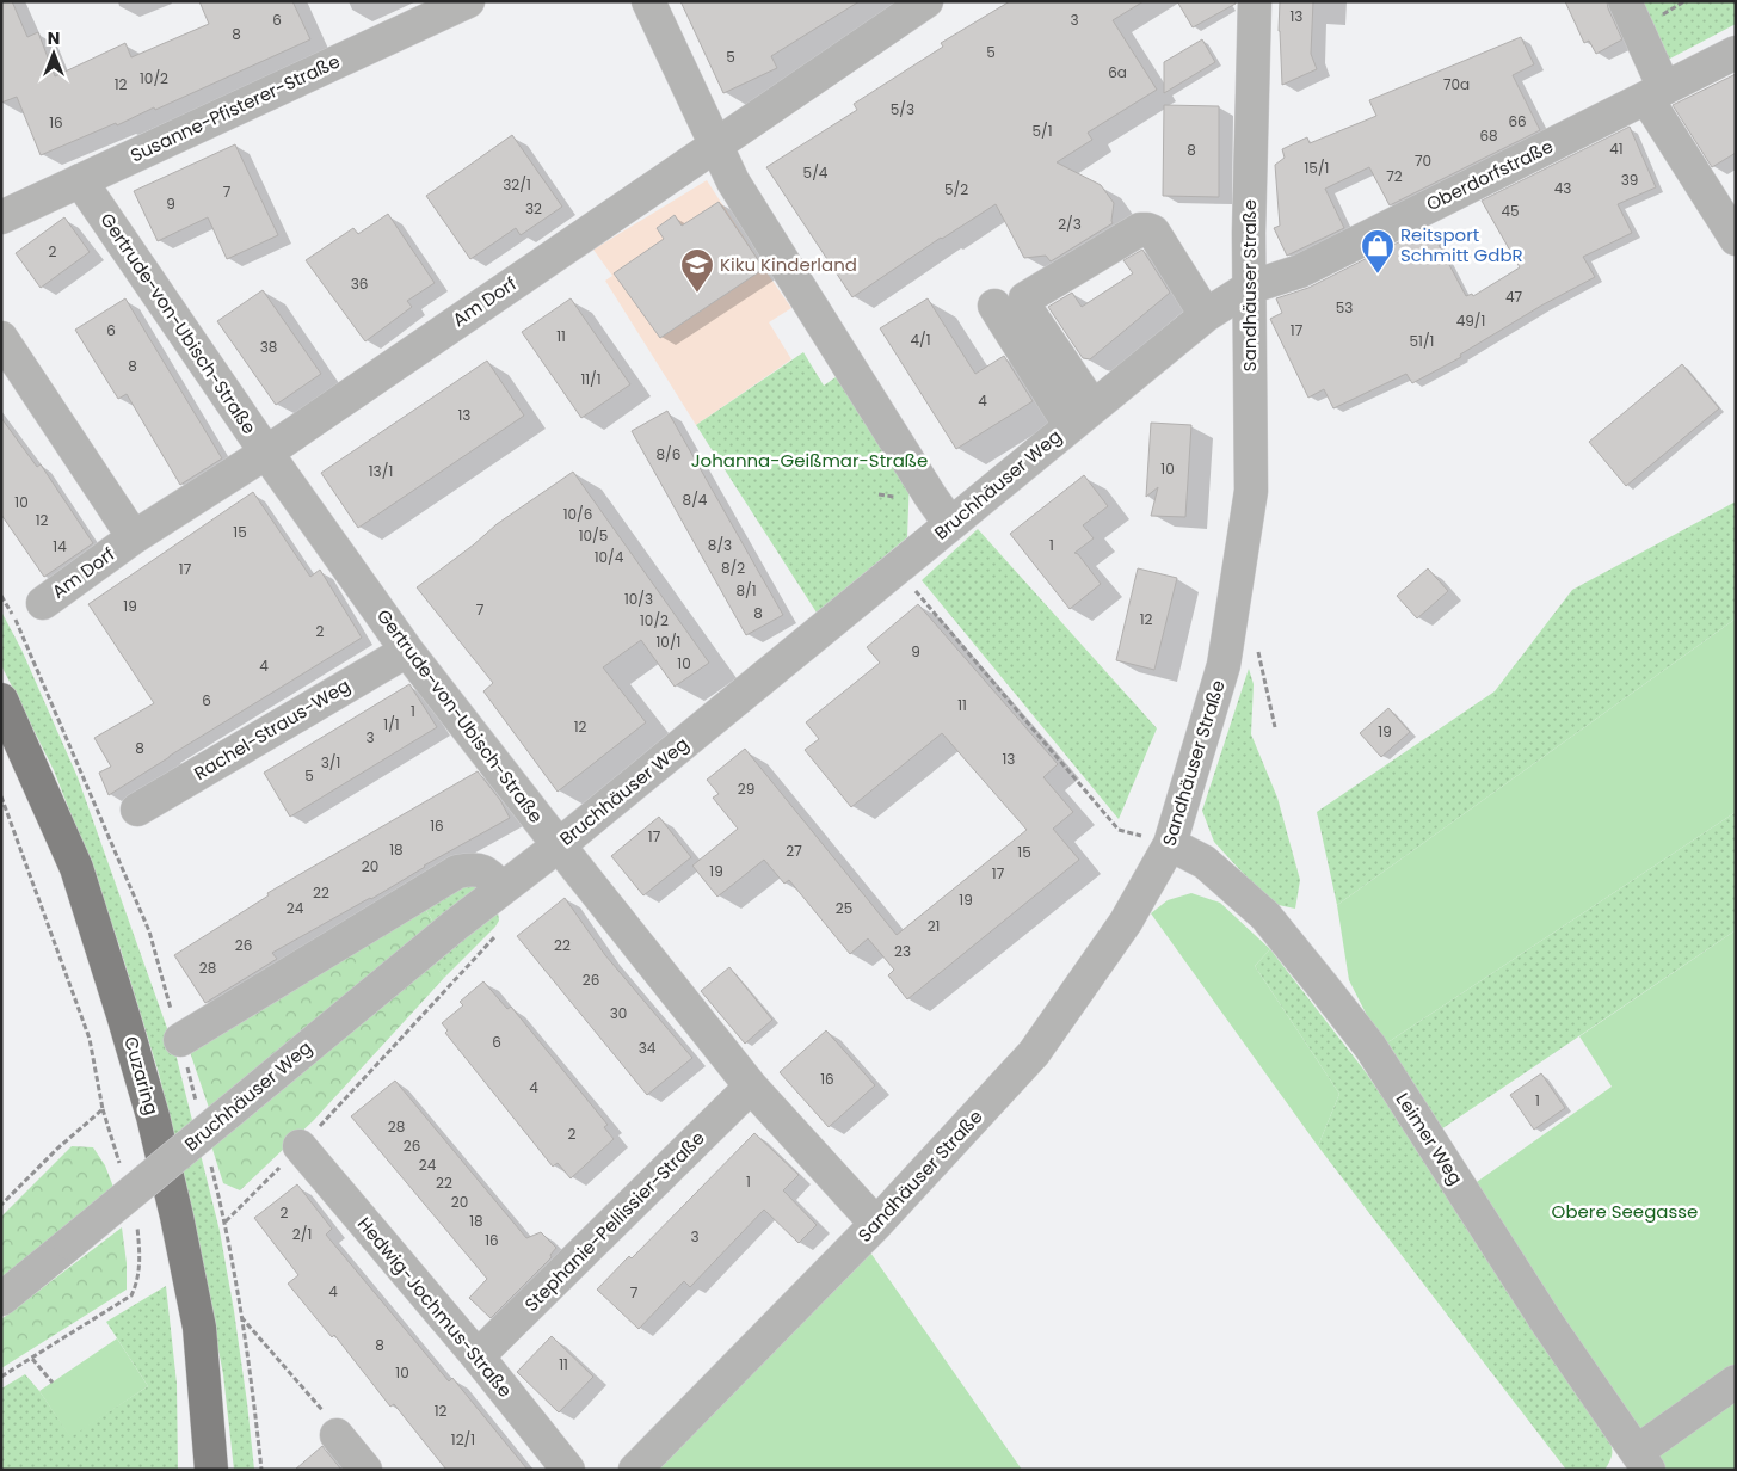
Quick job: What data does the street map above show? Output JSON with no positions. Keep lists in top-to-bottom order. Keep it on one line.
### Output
{"streets":{"main road":["Cuzaring"],"street":["Susanne-Pfisterer-Straße","Oberdorfstraße","Sandhäuser Straße","Am Dorf","Gertrude-von-Ubisch-Straße","Bruchhäuser Weg","Rachel-Straus-Weg","Leimer Weg","Stephanie-Pellissier-Straße","Hedwig-Jochmus-Straße"]},"crossings":[["Susanne-Pfisterer-Straße","Gertrude-von-Ubisch-Straße"],["Oberdorfstraße","Sandhäuser Straße"],["Oberdorfstraße","Bruchhäuser Weg"],["Sandhäuser Straße","Gertrude-von-Ubisch-Straße"],["Sandhäuser Straße","Bruchhäuser Weg"],["Sandhäuser Straße","Leimer Weg"],["Am Dorf","Gertrude-von-Ubisch-Straße"],["Gertrude-von-Ubisch-Straße","Bruchhäuser Weg"],["Gertrude-von-Ubisch-Straße","Rachel-Straus-Weg"],["Gertrude-von-Ubisch-Straße","Stephanie-Pellissier-Straße"],["Stephanie-Pellissier-Straße","Hedwig-Jochmus-Straße"]],"parks":["Johanna-Geißmar-Straße","Obere Seegasse"],"places":{"shop":["Reitsport Schmitt GdbR"],"school or university":["Kiku Kinderland"]},"house_numbers":["13","6","3","8","5","5","6a","10/2","12","70a","5/3","66","16","5/1","68","41","8","70","15/1","5/4","72","39","32/1","43","5/2","7","9","32","45","2/3","2","36","47","53","49/1","6","17","11","4/1","51/1","38","8","11/1","4","13","8/6","10","13/1","8/4","10","10/6","12","15","10/5","8/3","1","14","10/4","8/2","17","8/1","10/3","19","7","8","12","10/2","2","10/1","9","10","4","6","11","1","1/1","12","19","3","8","13","3/1","5","29","16","17","18","27","15","20","19","17","22","19","24","25","21","26","22","23","28","26","30","6","34","16","4","1","28","2","26","24","1","22","20","2","18","2/1","3","16","4","7","8","11","10","12","12/1"],"north":"top"}
